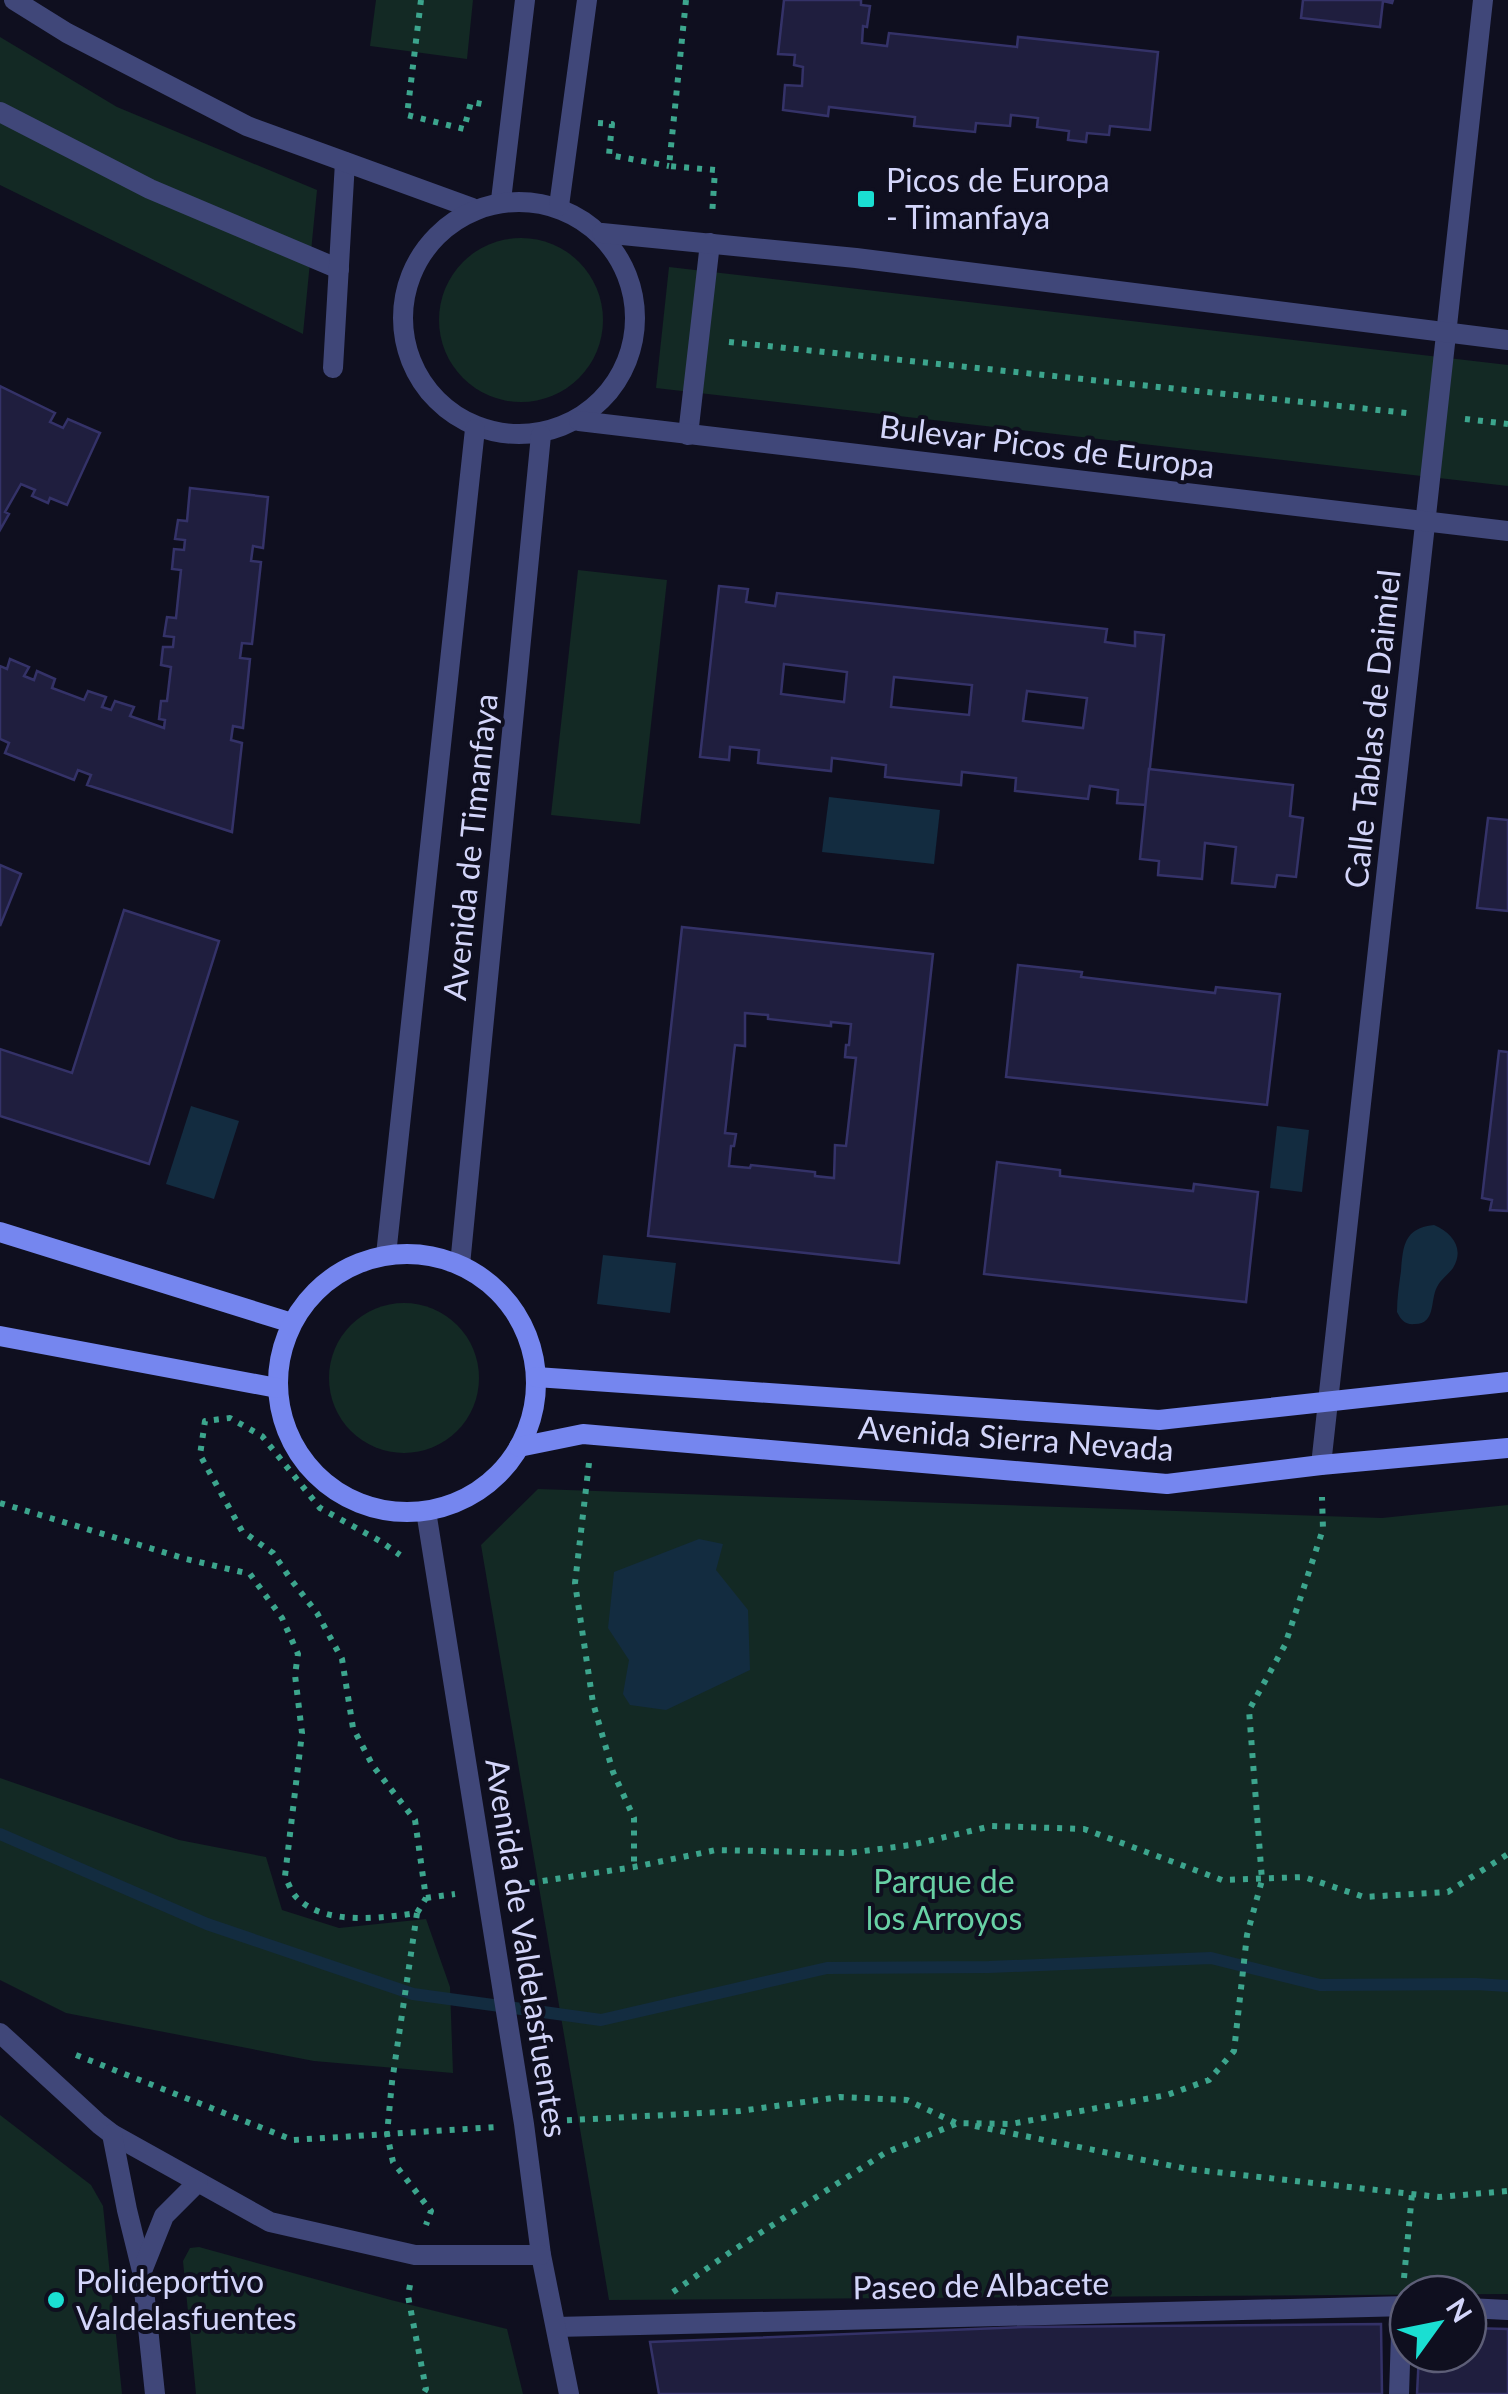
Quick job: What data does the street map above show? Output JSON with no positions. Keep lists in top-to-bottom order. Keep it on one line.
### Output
{"streets":{"main road":["Avenida Sierra Nevada"],"street":["Bulevar Picos de Europa","Calle Tablas de Daimiel","Avenida de Timanfaya","Avenida de Valdelasfuentes","Paseo de Albacete"]},"crossings":[["Bulevar Picos de Europa","Calle Tablas de Daimiel"],["Bulevar Picos de Europa","Avenida de Timanfaya"],["Calle Tablas de Daimiel","Avenida Sierra Nevada"],["Avenida de Timanfaya","Avenida Sierra Nevada"],["Avenida de Timanfaya","Avenida de Valdelasfuentes"],["Avenida Sierra Nevada","Avenida de Valdelasfuentes"],["Avenida de Valdelasfuentes","Paseo de Albacete"]],"parks":["Parque de los Arroyos"],"places":{"transit":["Picos de Europa - Timanfaya"],"other":["Polideportivo Valdelasfuentes"]},"north":"top right"}
